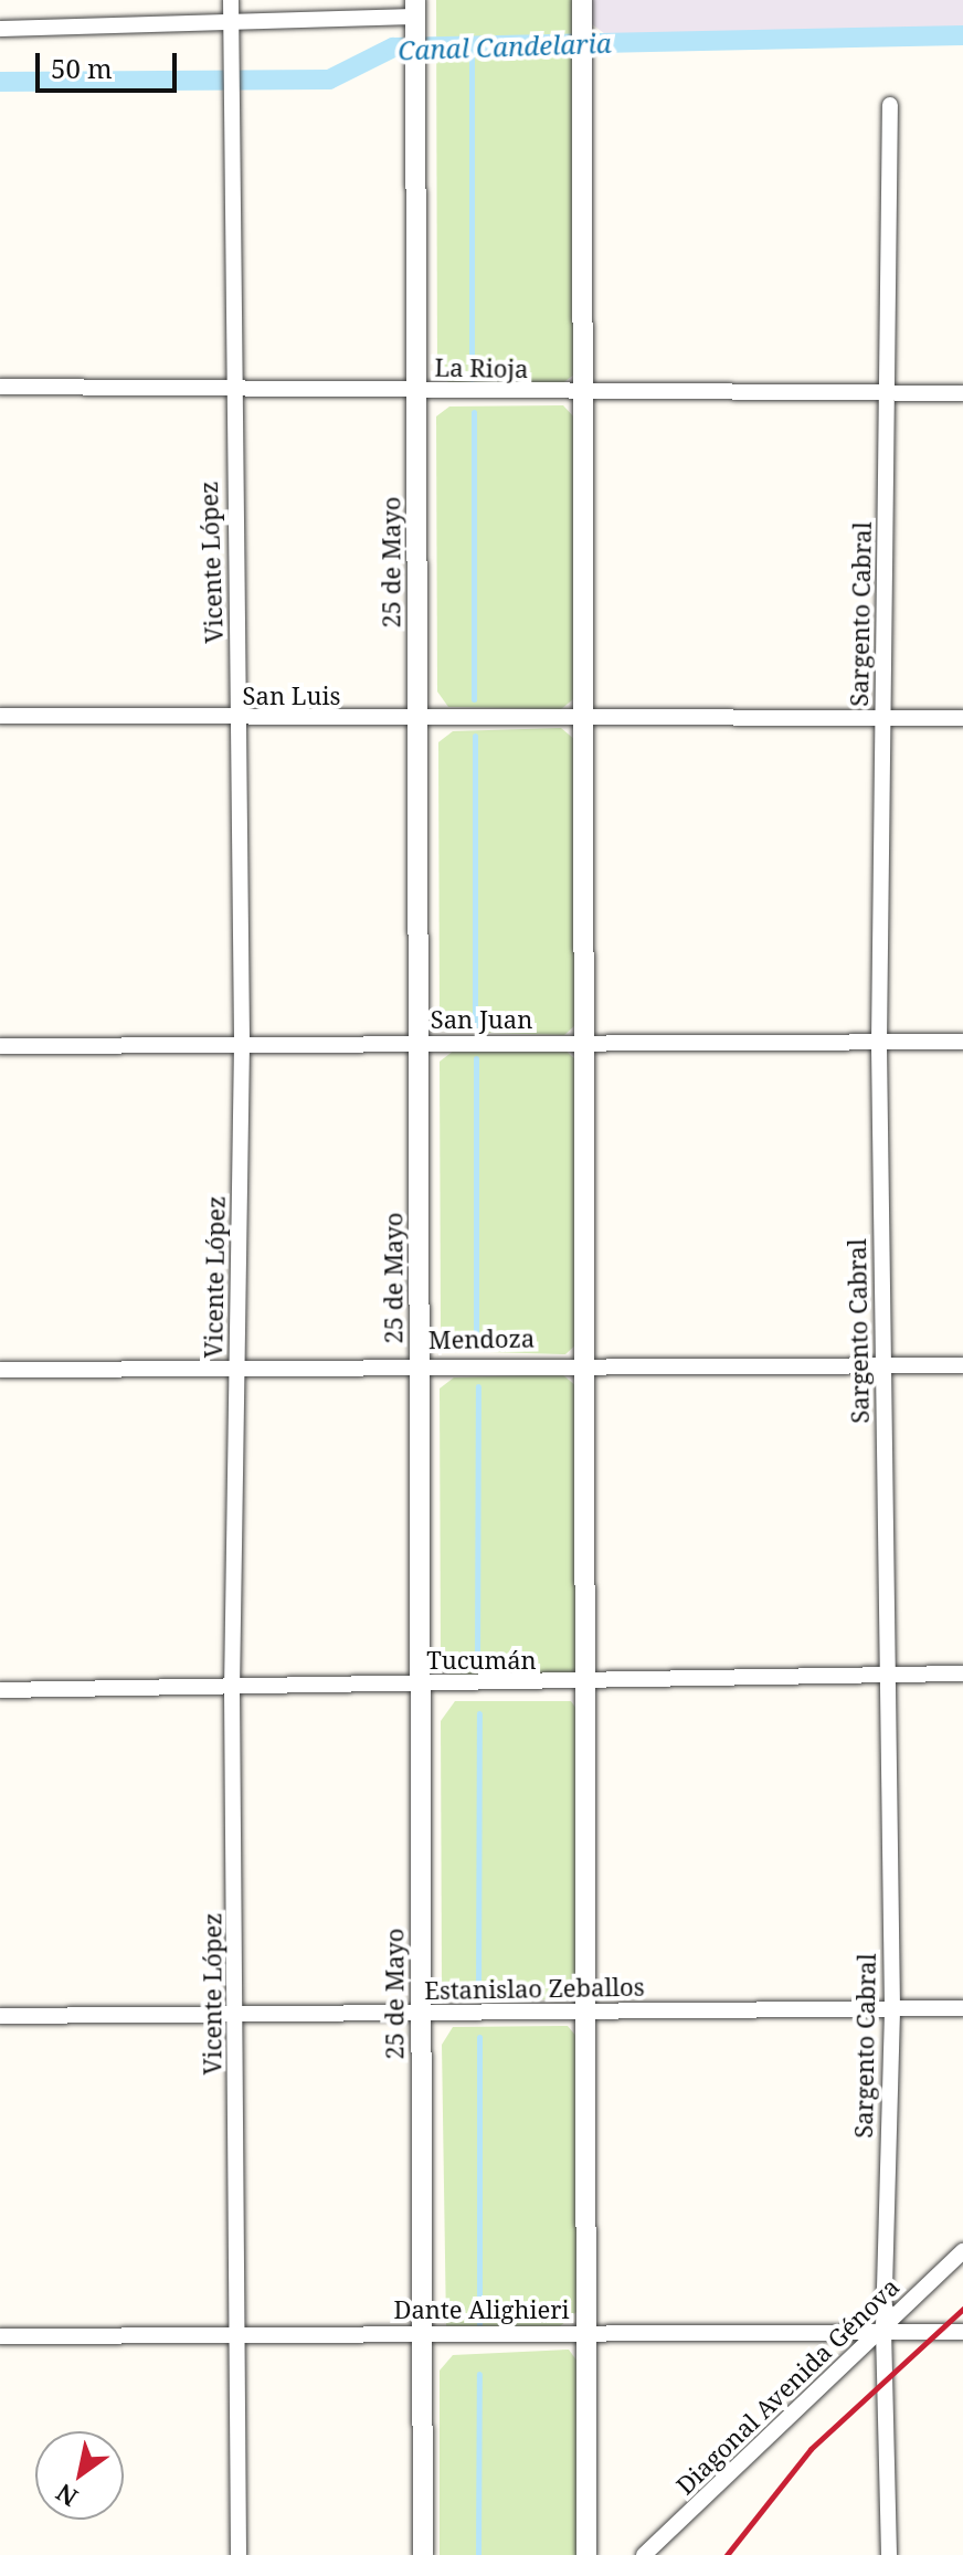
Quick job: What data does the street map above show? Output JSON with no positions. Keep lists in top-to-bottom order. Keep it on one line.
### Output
{"streets":{"street":["La Rioja","Vicente López","25 de Mayo","Sargento Cabral","San Luis","San Juan","Mendoza","Tucumán","Estanislao Zeballos","Dante Alighieri","Diagonal Avenida Génova"]},"crossings":[["La Rioja","Vicente López"],["La Rioja","25 de Mayo"],["La Rioja","Sargento Cabral"],["Vicente López","San Luis"],["Vicente López","San Juan"],["Vicente López","Mendoza"],["Vicente López","Tucumán"],["Vicente López","Estanislao Zeballos"],["Vicente López","Dante Alighieri"],["25 de Mayo","San Luis"],["25 de Mayo","San Juan"],["25 de Mayo","Mendoza"],["25 de Mayo","Tucumán"],["25 de Mayo","Estanislao Zeballos"],["25 de Mayo","Dante Alighieri"],["Sargento Cabral","San Luis"],["Sargento Cabral","San Juan"],["Sargento Cabral","Mendoza"],["Sargento Cabral","Tucumán"],["Sargento Cabral","Estanislao Zeballos"],["Sargento Cabral","Dante Alighieri"],["Sargento Cabral","Diagonal Avenida Génova"],["Dante Alighieri","Diagonal Avenida Génova"]],"water":["Canal Candelaria"],"scale_bar":"50 m","north":"bottom left"}
